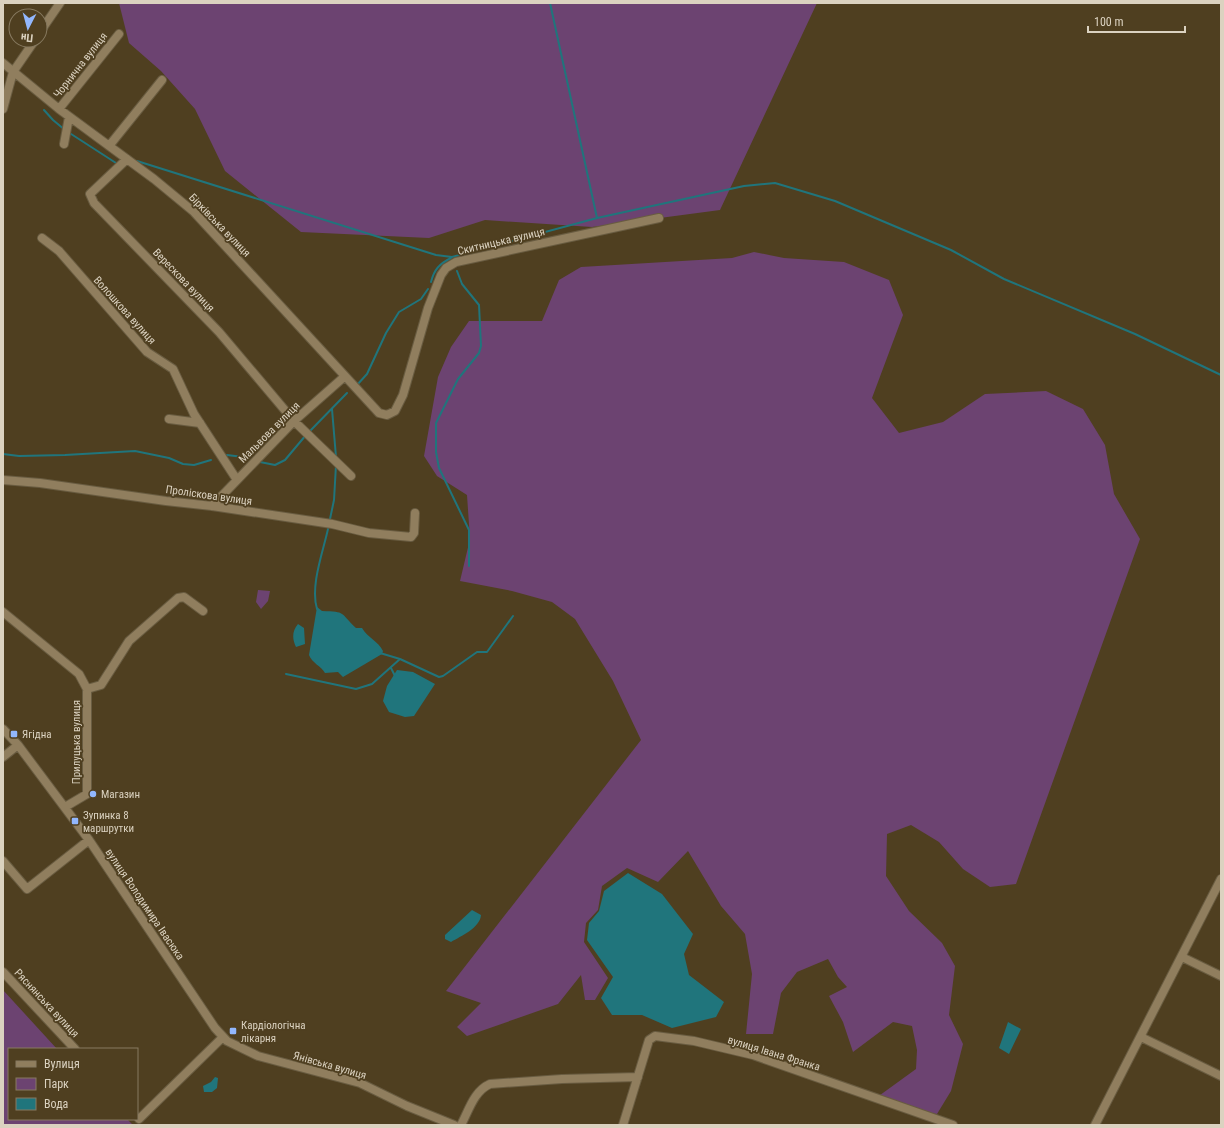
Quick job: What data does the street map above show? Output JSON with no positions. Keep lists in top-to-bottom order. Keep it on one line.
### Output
{"streets":{"street":["Чорнична вулиця","Бірківська вулиця","Скитницька вулиця","Верескова вулиця","Волошкова вулиця","Мальвова вулиця","Проліскова вулиця","Прилуцька вулиця","вулиця Володимира Івасюка","Ряснянська вулиця","вулиця Івана Франка","Янівська вулиця"]},"crossings":[["Чорнична вулиця","Бірківська вулиця"],["Бірківська вулиця","Скитницька вулиця"],["Бірківська вулиця","Верескова вулиця"],["Бірківська вулиця","Мальвова вулиця"],["Верескова вулиця","Мальвова вулиця"],["Волошкова вулиця","Мальвова вулиця"],["Мальвова вулиця","Проліскова вулиця"],["Прилуцька вулиця","вулиця Володимира Івасюка"],["вулиця Володимира Івасюка","Янівська вулиця"]],"places":{"transit":["Ягідна","Зупинка 8 маршрутки","Кардіологічна лікарня"],"other":["Магазин"]},"legend":["Вулиця","Парк","Вода"],"scale_bar":"100 m","north":"bottom"}
